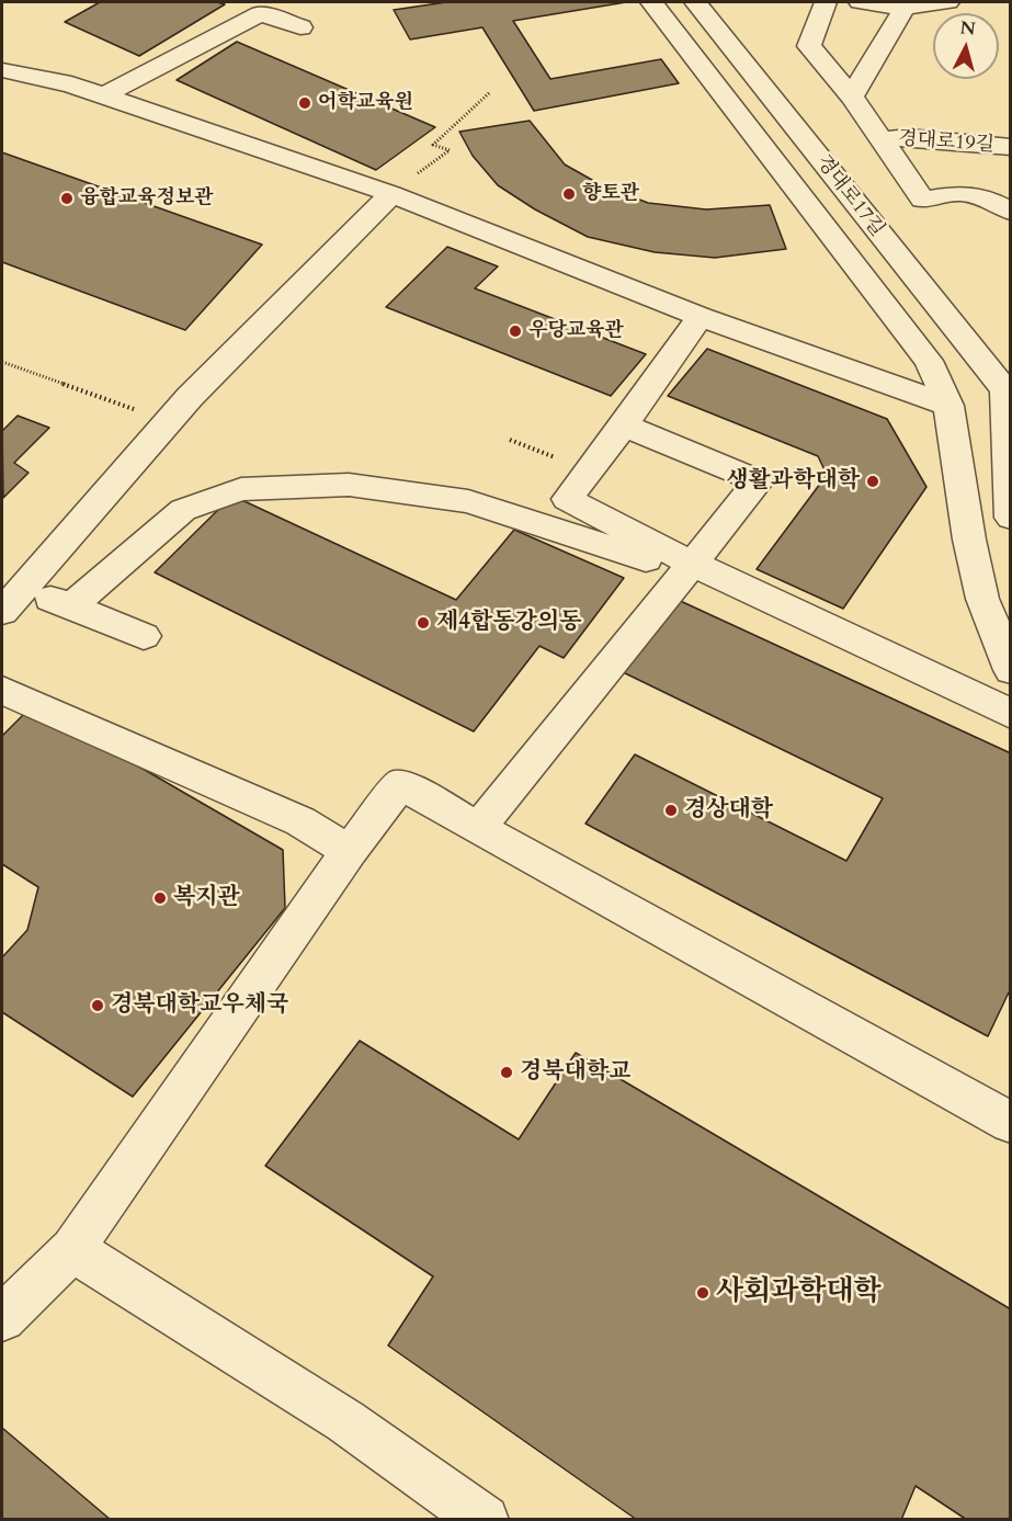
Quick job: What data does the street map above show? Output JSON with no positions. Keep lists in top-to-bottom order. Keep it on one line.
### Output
{"streets":{"street":["경대로19길","경대로17길"]},"places":["어학교육원","향토관","융합교육정보관","우당교육관","생활과학대학","제4합동강의동","경상대학","복지관","경북대학교우체국","경북대학교","사회과학대학"],"north":"top"}
